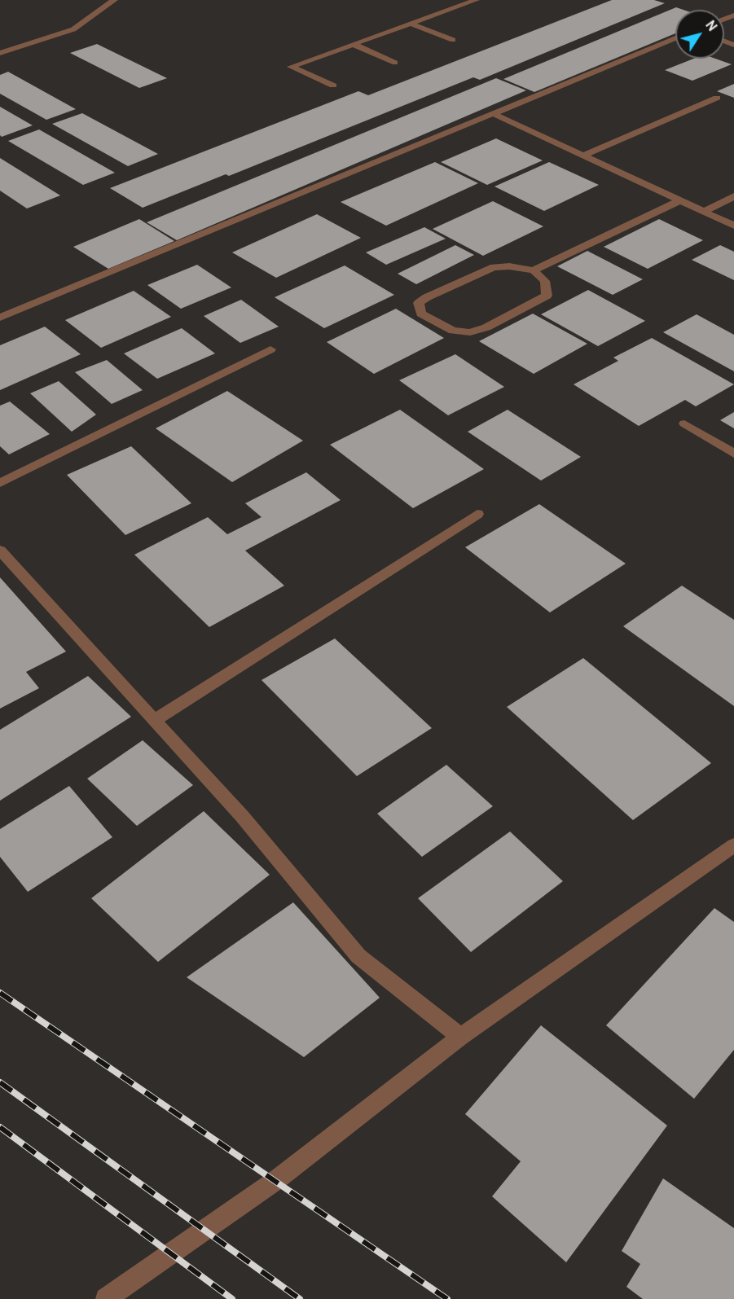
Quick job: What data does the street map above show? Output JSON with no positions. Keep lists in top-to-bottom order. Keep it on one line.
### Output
{"north":"top right"}
